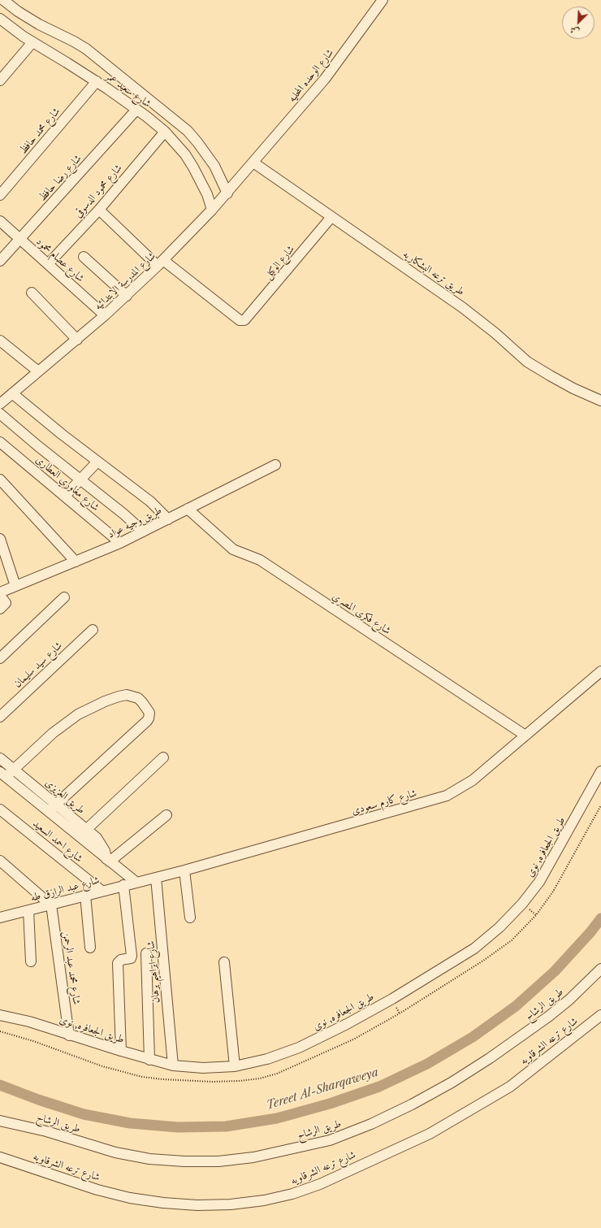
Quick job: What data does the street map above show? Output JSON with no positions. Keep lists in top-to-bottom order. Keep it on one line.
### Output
{"streets":{"street":["شارع الوحده المحليه","شارع سعيد عمر","شارع محمد حافظ","شارع رضا حافظ","شارع محمود الدسوقي","شارع عصام محمود","شارع الوكيل","طريق ترعه البشكاريه","شارع المدرسة الابتدائيه","شارع مغاوري العطارى","طريق وجيه عواد","شارع فكرى المصري","شارع سيد سليمان","طريق العزيزى","شارع كارم سعودى","شارع احمد السعيد","طريق الجعافره, نوى","شارع عبد الرازق طه","شارع محمد عبد الرحمن","شارع ابراهيم برهان","طريق الرشاح","شارع ترعه الشرقاويه"]},"crossings":[["شارع الوحده المحليه","طريق ترعه البشكاريه"],["شارع الوحده المحليه","شارع المدرسة الابتدائيه"],["شارع سعيد عمر","شارع محمد حافظ"],["شارع سعيد عمر","شارع رضا حافظ"],["شارع سعيد عمر","شارع محمود الدسوقي"],["شارع سعيد عمر","شارع المدرسة الابتدائيه"],["شارع رضا حافظ","شارع عصام محمود"],["شارع محمود الدسوقي","شارع عصام محمود"],["شارع عصام محمود","شارع المدرسة الابتدائيه"],["شارع الوكيل","طريق ترعه البشكاريه"],["شارع الوكيل","شارع المدرسة الابتدائيه"],["طريق ترعه البشكاريه","شارع المدرسة الابتدائيه"],["شارع مغاوري العطارى","طريق وجيه عواد"],["طريق وجيه عواد","شارع فكرى المصري"],["شارع فكرى المصري","شارع كارم سعودى"],["طريق العزيزى","شارع كارم سعودى"],["طريق العزيزى","شارع عبد الرازق طه"],["شارع كارم سعودى","شارع عبد الرازق طه"],["شارع كارم سعودى","شارع ابراهيم برهان"],["شارع احمد السعيد","شارع عبد الرازق طه"],["طريق الجعافره, نوى","شارع محمد عبد الرحمن"],["طريق الجعافره, نوى","شارع ابراهيم برهان"],["شارع عبد الرازق طه","شارع محمد عبد الرحمن"]],"water":["Tereet Al-Sharqaweya"],"north":"bottom left"}
